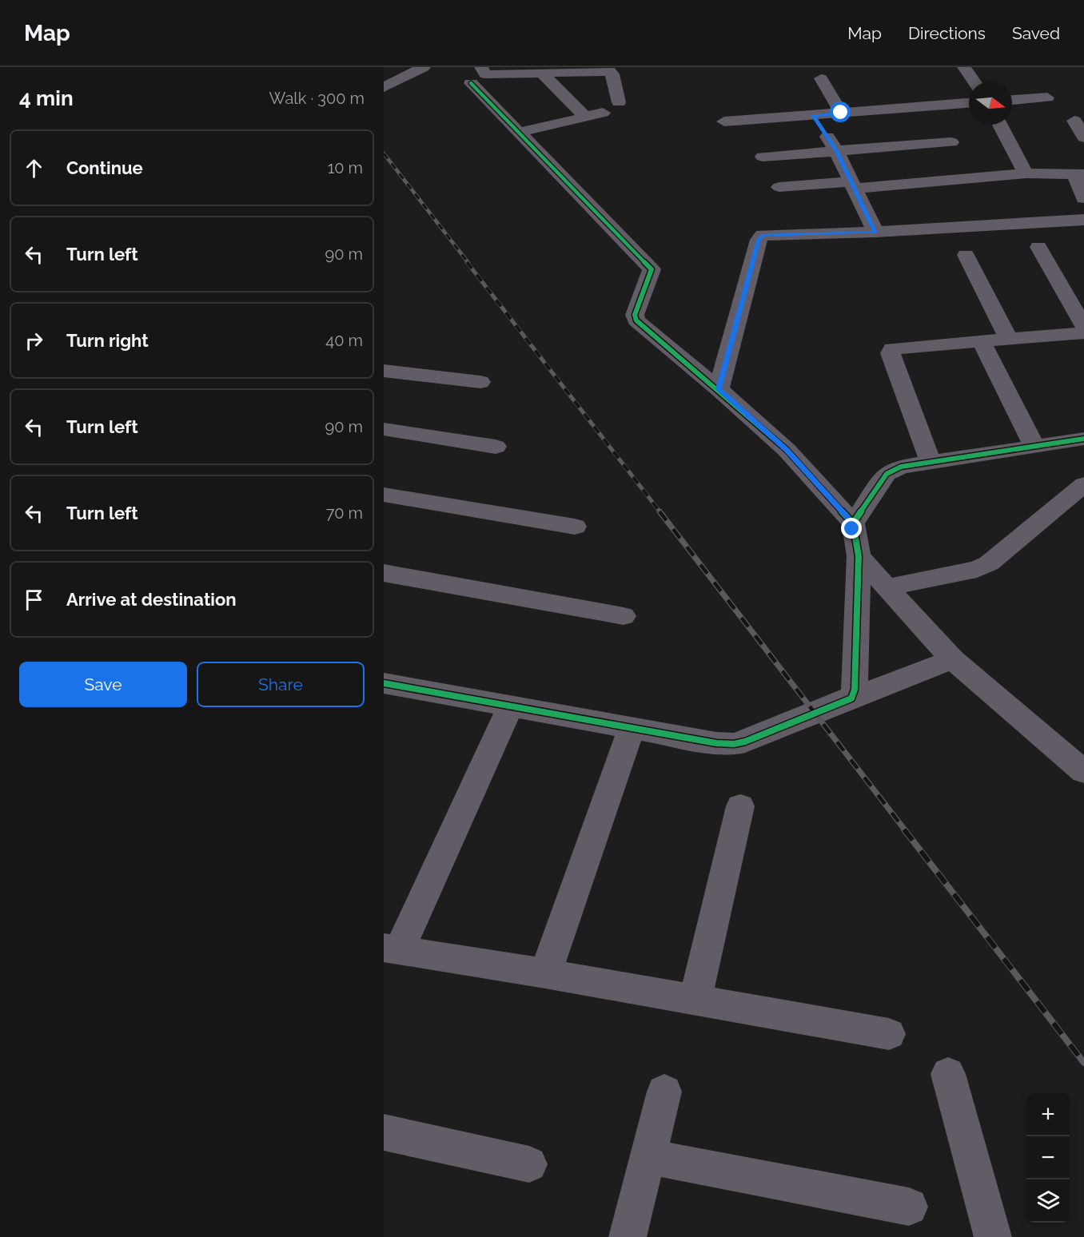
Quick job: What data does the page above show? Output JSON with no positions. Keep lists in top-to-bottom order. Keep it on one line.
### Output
{"north":"right","page":{"header":"Map","nav":["Map","Directions","Saved"],"heading":["4 min","Walk · 300 m"],"list":[["Continue","10 m"],["Turn left","90 m"],["Turn right","40 m"],["Turn left","90 m"],["Turn left","70 m"],"Arrive at destination"],"buttons":["Save","Share"],"map_buttons":["+","−"]}}
